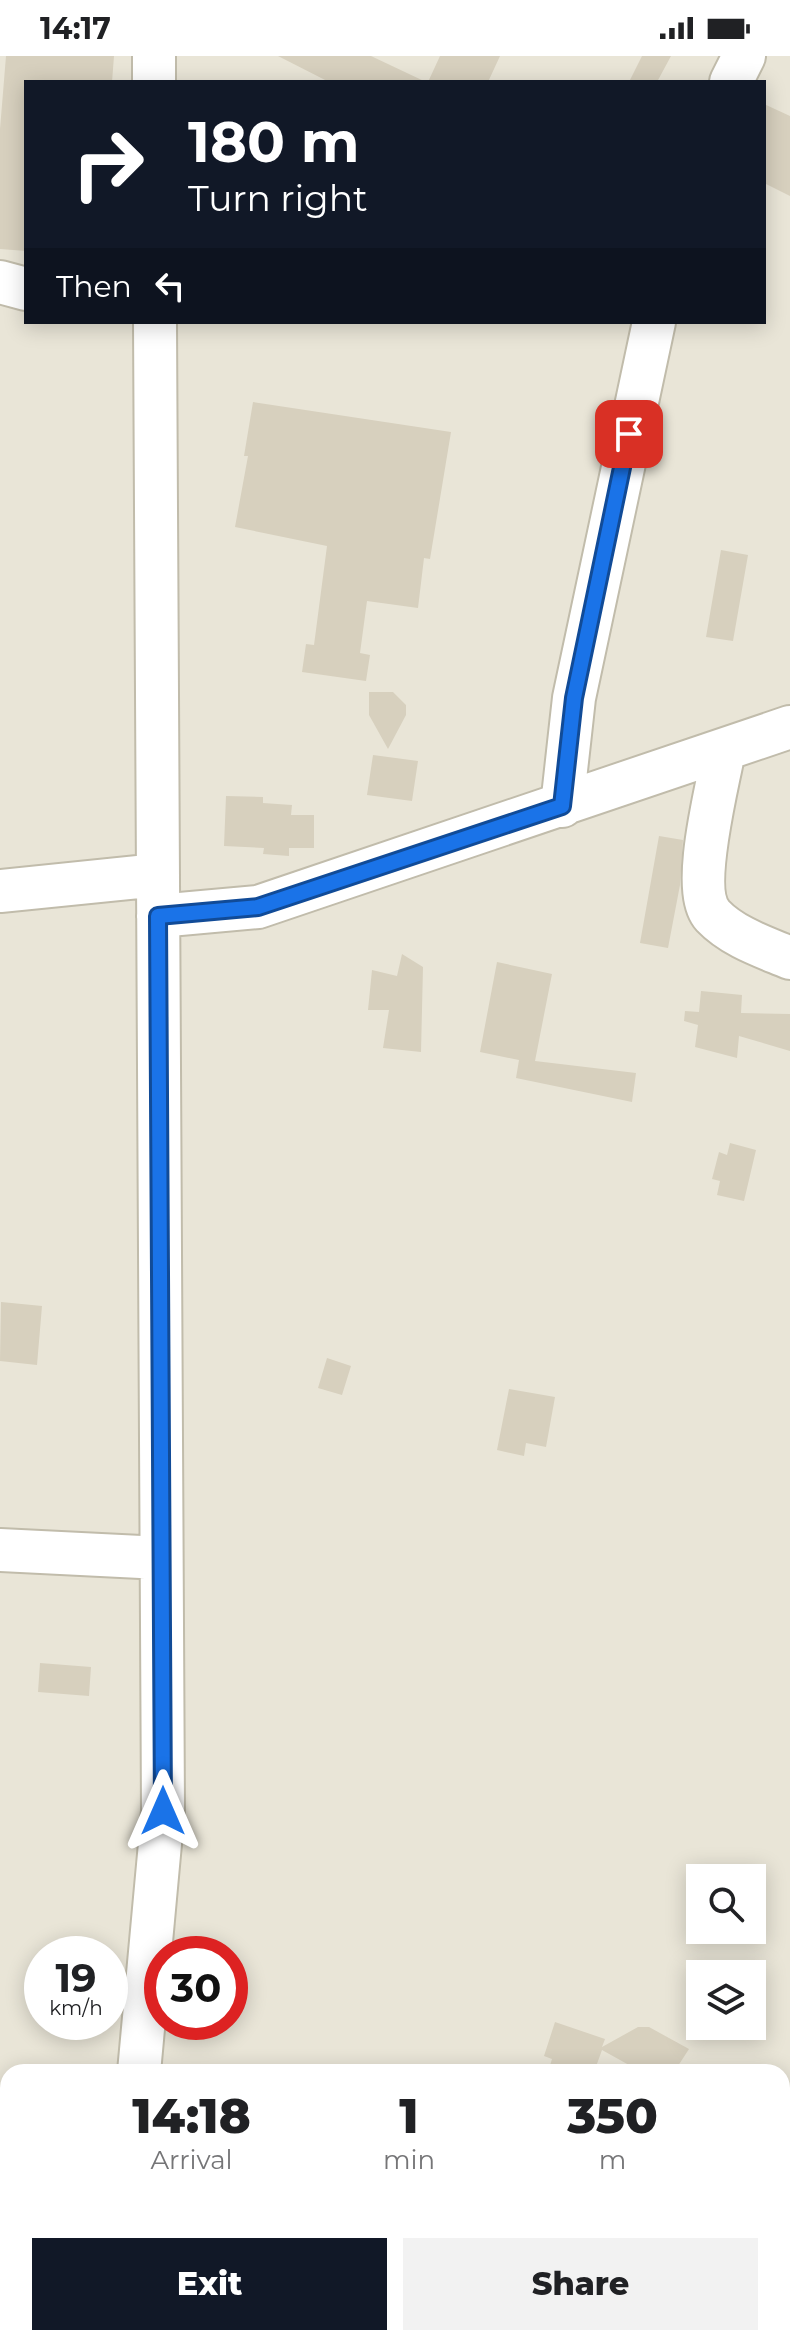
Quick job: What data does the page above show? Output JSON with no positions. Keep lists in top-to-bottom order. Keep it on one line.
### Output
{"page":{"status":"14:17","turn":["180 m","Turn right"],"then":"Then","speed":"19 km/h","limit":"30","eta":["14:18","Arrival","1","min","350","m"],"buttons":["Exit","Share"]}}
